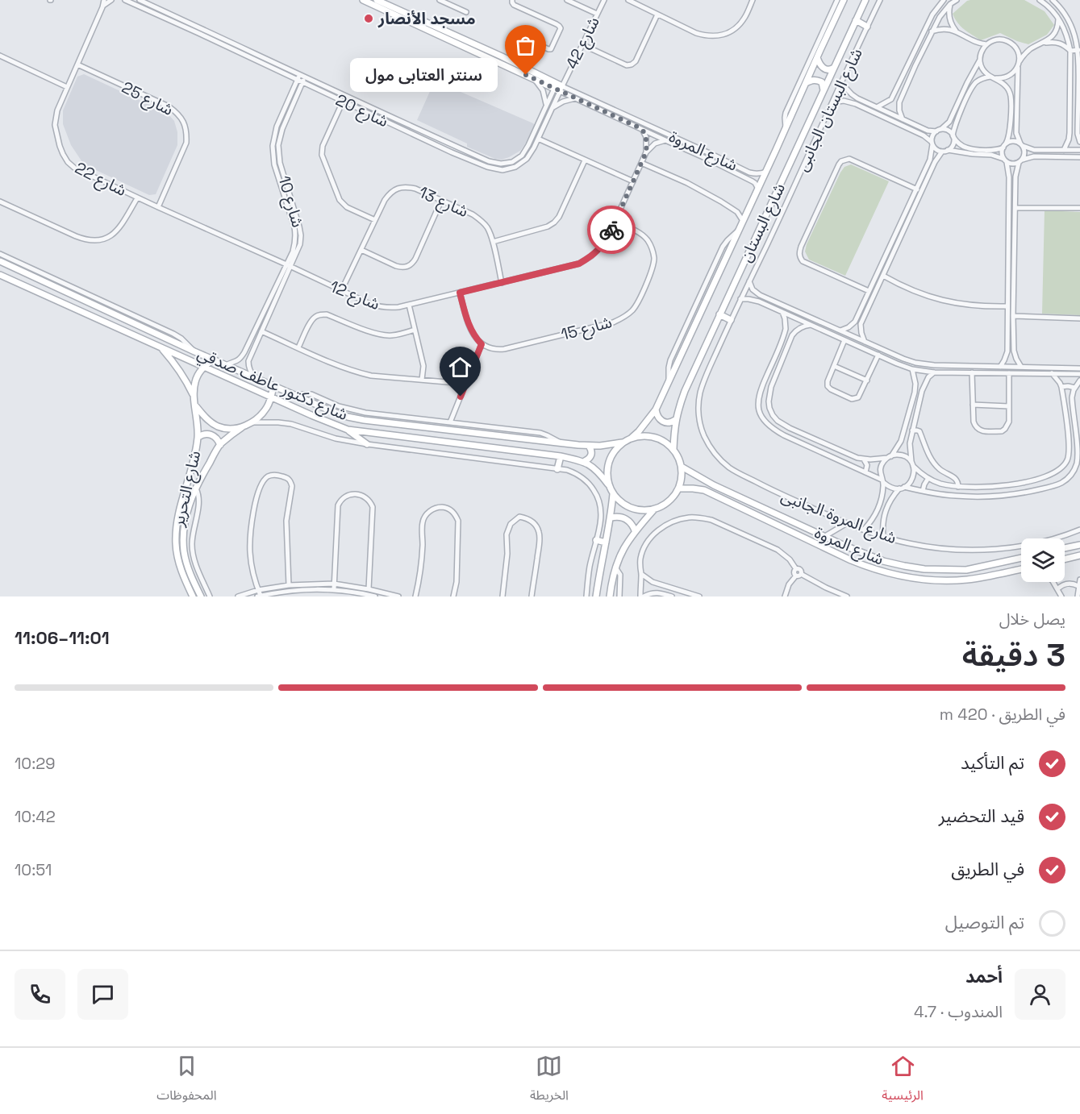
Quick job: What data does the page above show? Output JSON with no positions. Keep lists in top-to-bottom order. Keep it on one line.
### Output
{"streets":{"street":["شارع 42","شارع 25","شارع البستان الجانبى","شارع 20","شارع المروة","شارع 22","شارع 10","شارع 13","شارع البستان","شارع 12","شارع 15","شارع دكتور عاطف صدقي","شارع التحرير","شارع المروة الجانبى"]},"crossings":[["شارع 42","شارع 20"],["شارع 42","شارع المروة"],["شارع 25","شارع 22"],["شارع البستان الجانبى","شارع البستان"],["شارع البستان الجانبى","شارع المروة الجانبى"],["شارع 20","شارع المروة"],["شارع 20","شارع 10"],["شارع المروة","شارع البستان"],["شارع المروة","شارع دكتور عاطف صدقي"],["شارع 22","شارع 10"],["شارع 22","شارع 12"],["شارع 10","شارع 12"],["شارع 10","شارع دكتور عاطف صدقي"],["شارع 13","شارع 12"],["شارع البستان","شارع دكتور عاطف صدقي"],["شارع 12","شارع 15"],["شارع دكتور عاطف صدقي","شارع التحرير"]],"places":["مسجد الأنصار","سنتر العتابى مول"],"page":{"bubble":"سنتر العتابى مول","heading":["3 دقيقة","يصل خلال","11:01–11:06"],"panel":["أحمد","المندوب · 4.7"],"bar":"في الطريق · 420 m","list":[["تم التأكيد","10:29"],["قيد التحضير","10:42"],["في الطريق","10:51"],"تم التوصيل"],"tabs":["الرئيسية","الخريطة","المحفوظات"]}}
